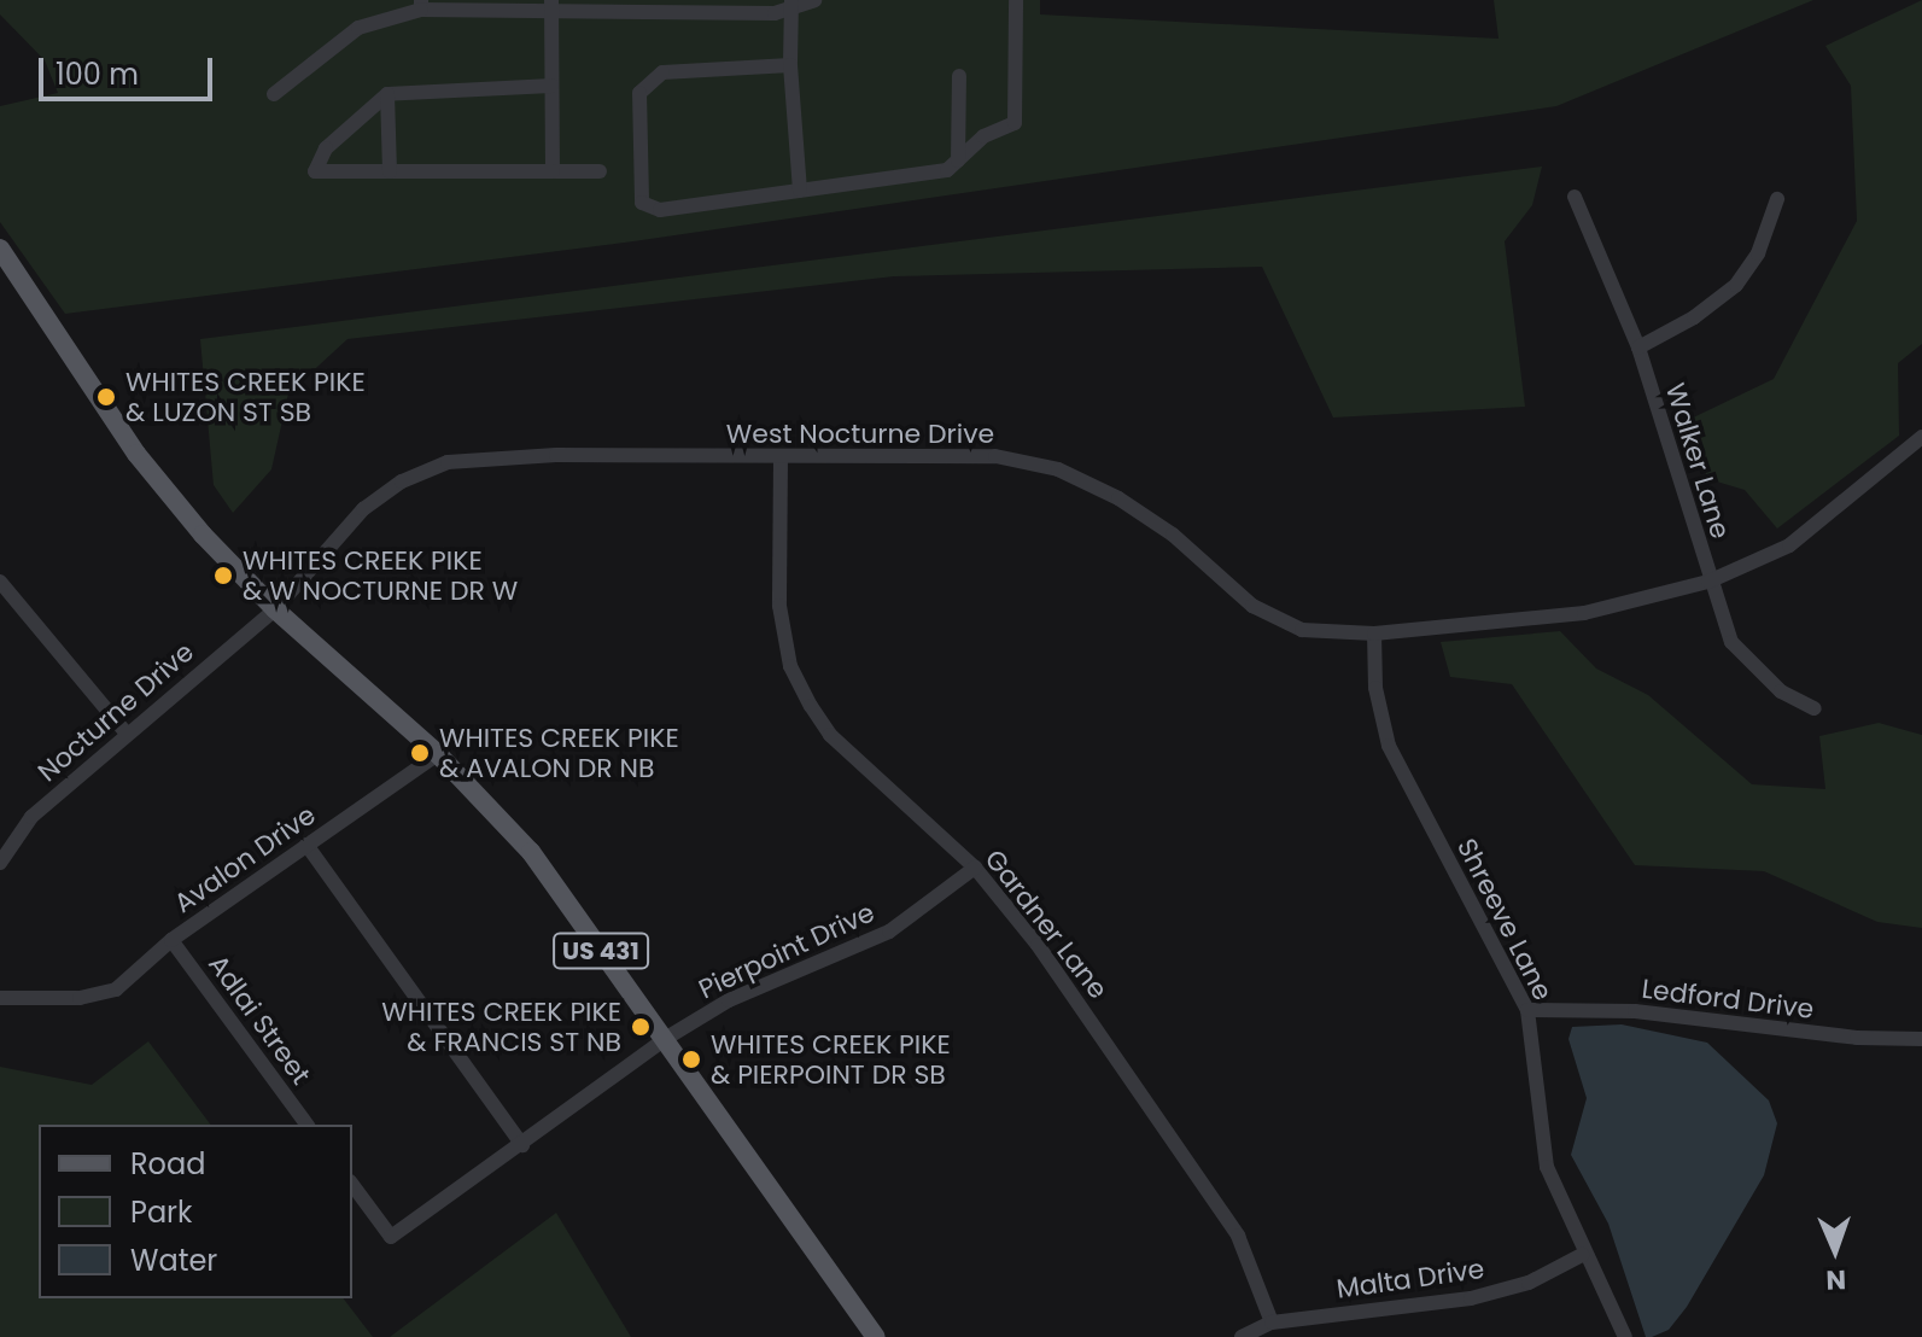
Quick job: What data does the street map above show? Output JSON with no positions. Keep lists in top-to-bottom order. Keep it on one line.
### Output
{"streets":{"main road":["US 431"],"street":["West Nocturne Drive","Walker Lane","Nocturne Drive","Avalon Drive","Shreeve Lane","Gardner Lane","Pierpoint Drive","Ledford Drive","Adlai Street","Malta Drive"]},"crossings":[["West Nocturne Drive","Walker Lane"],["West Nocturne Drive","Nocturne Drive"],["West Nocturne Drive","Shreeve Lane"],["West Nocturne Drive","Gardner Lane"],["West Nocturne Drive","US 431"],["Nocturne Drive","US 431"],["Avalon Drive","US 431"],["Avalon Drive","Adlai Street"],["Shreeve Lane","Ledford Drive"],["Shreeve Lane","Malta Drive"],["Gardner Lane","Pierpoint Drive"],["Gardner Lane","Malta Drive"],["US 431","Pierpoint Drive"]],"places":["WHITES CREEK PIKE & LUZON ST SB","WHITES CREEK PIKE & W NOCTURNE DR W","WHITES CREEK PIKE & AVALON DR NB","WHITES CREEK PIKE & FRANCIS ST NB","WHITES CREEK PIKE & PIERPOINT DR SB"],"legend":["Road","Park","Water"],"scale_bar":"100 m","north":"bottom"}
